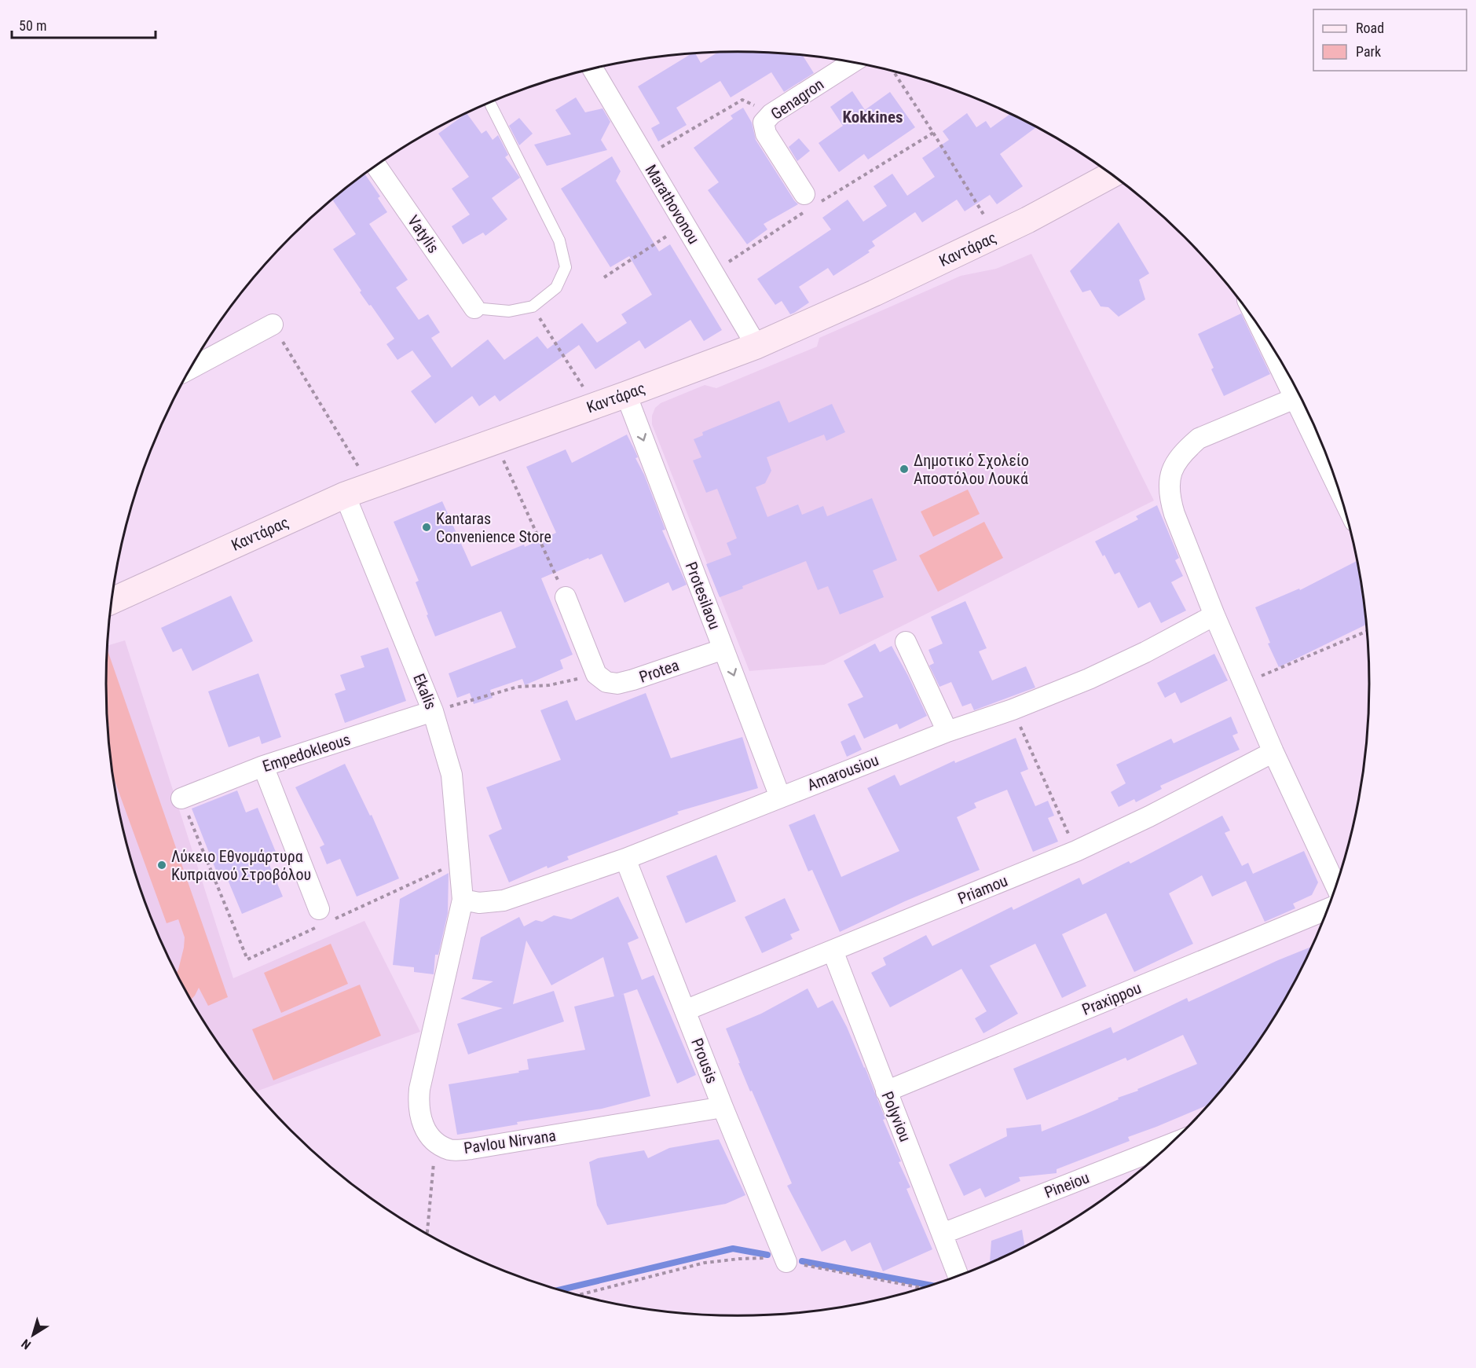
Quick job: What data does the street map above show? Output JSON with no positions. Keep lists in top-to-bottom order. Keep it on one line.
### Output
{"streets":{"street":["Genagron","Marathovonou","Vatylis","Καντάρας","Protesilaou","Protea","Ekalis","Empedokleous","Amarousiou","Priamou","Praxippou","Prousis","Polyviou","Pavlou Nirvana","Pineiou"]},"crossings":[["Marathovonou","Καντάρας"],["Καντάρας","Protesilaou"],["Καντάρας","Ekalis"],["Protesilaou","Protea"],["Protesilaou","Amarousiou"],["Ekalis","Empedokleous"],["Ekalis","Amarousiou"],["Amarousiou","Prousis"],["Priamou","Prousis"],["Priamou","Polyviou"],["Praxippou","Polyviou"],["Prousis","Pavlou Nirvana"],["Polyviou","Pineiou"]],"districts":["Kokkines"],"places":["Δημοτικό Σχολείο Αποστόλου Λουκά","Kantaras Convenience Store","Λύκειο Εθνομάρτυρα Κυπριανού Στροβόλου"],"legend":["Road","Park"],"scale_bar":"50 m","north":"bottom left"}
